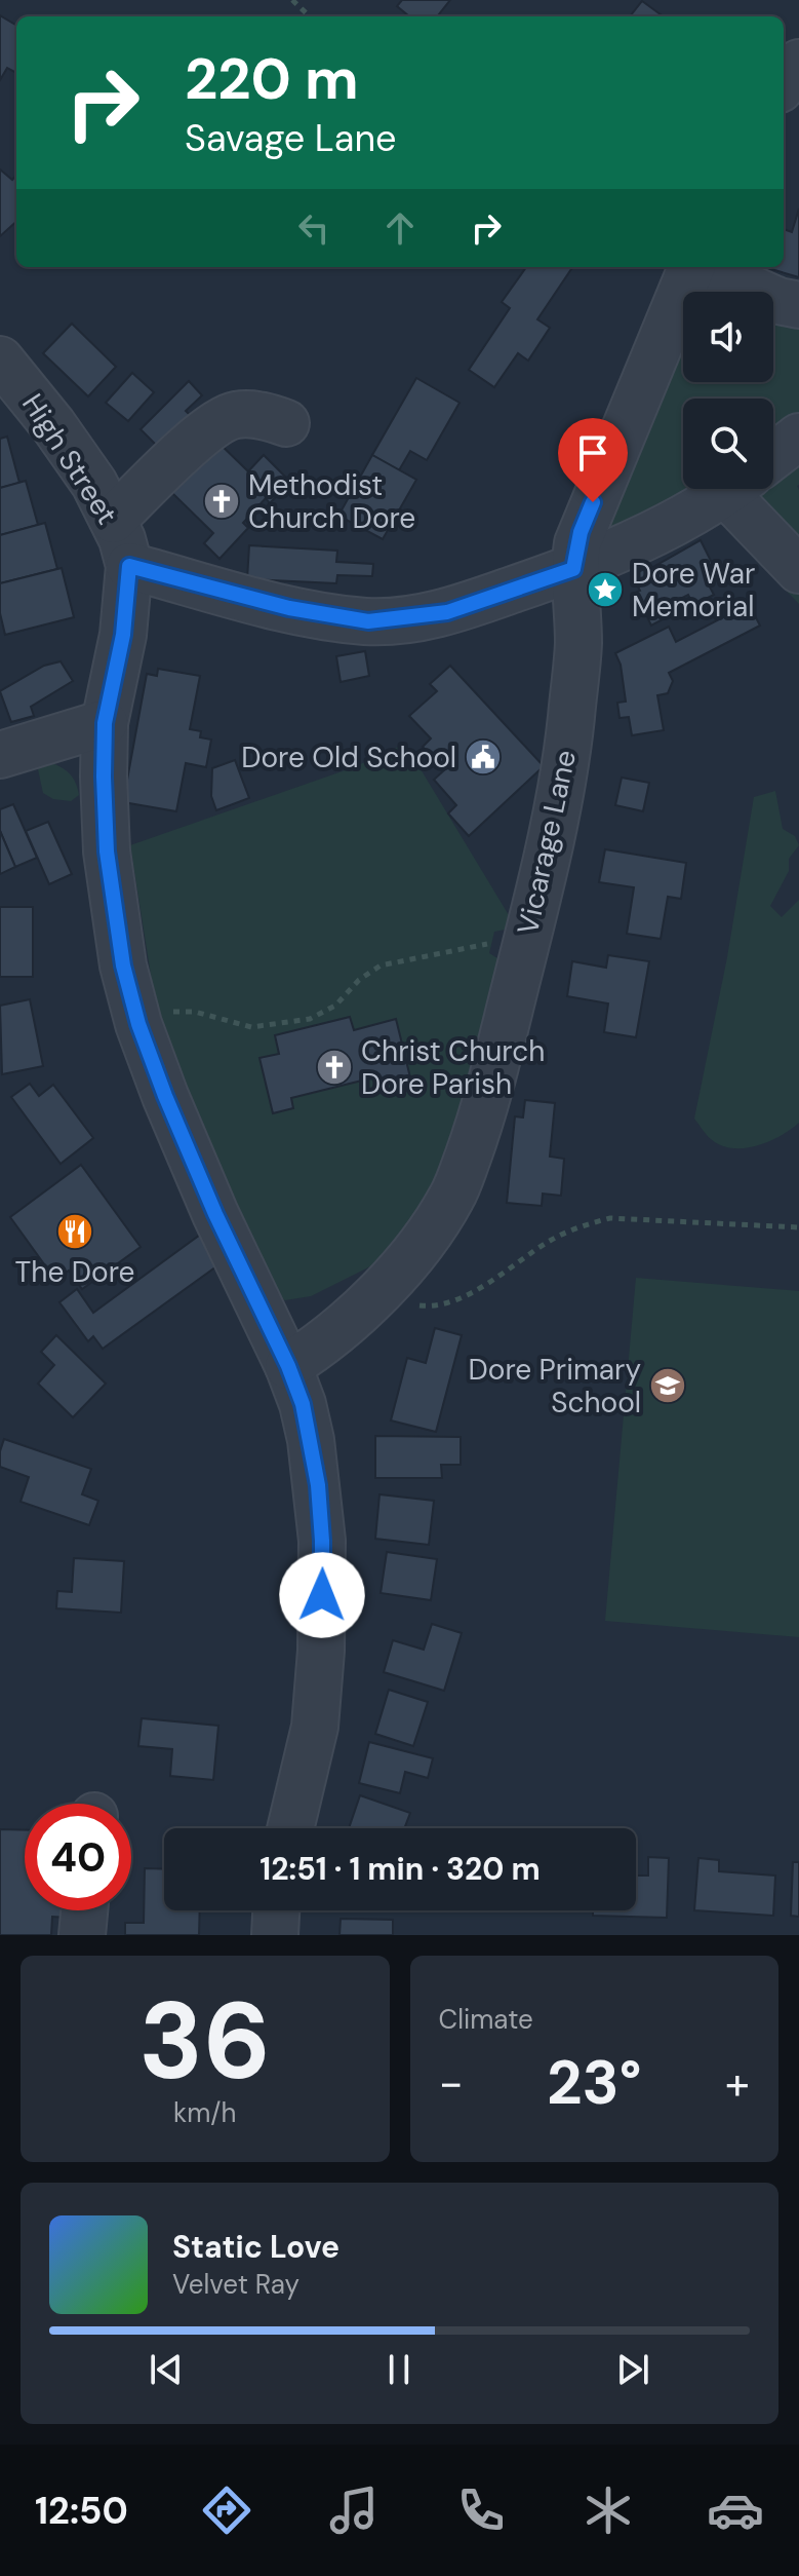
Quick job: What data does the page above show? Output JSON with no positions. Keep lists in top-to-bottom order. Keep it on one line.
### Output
{"streets":{"street":["High Street","Vicarage Lane"]},"places":{"church":["Methodist Church Dore","Christ Church Dore Parish"],"place":["Dore War Memorial"],"public building":["Dore Old School"],"restaurant":["The Dore"],"school or university":["Dore Primary School"]},"page":{"turn":["220 m","Savage Lane"],"limit":"40","trip":"12:51 · 1 min · 320 m","tile":[["36","km/h"],"Climate"],"heat":["−","23°","+"],"song":["Static Love","Velvet Ray"],"tabs":"12:50"}}
